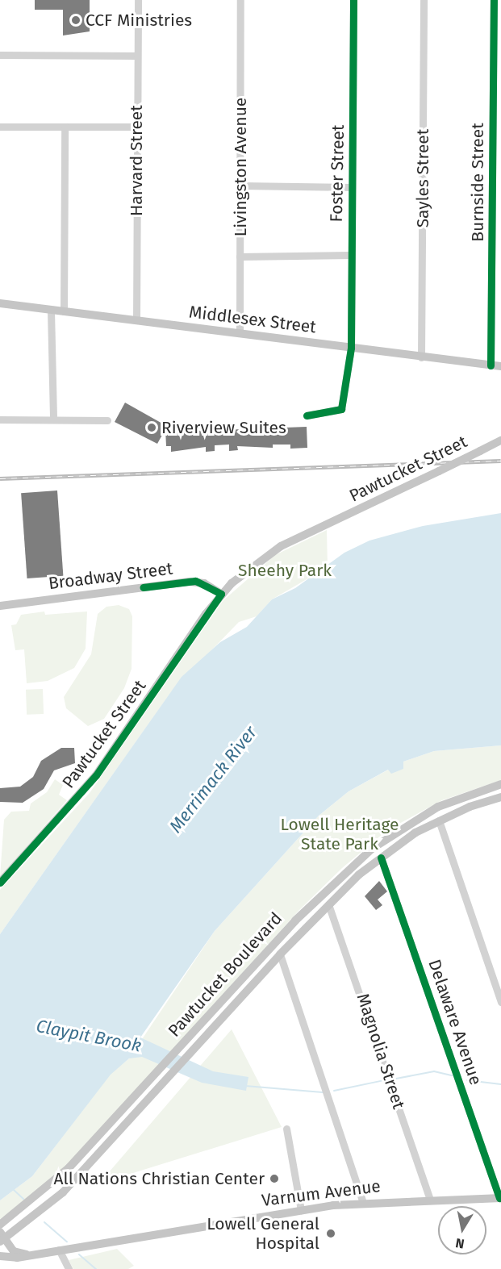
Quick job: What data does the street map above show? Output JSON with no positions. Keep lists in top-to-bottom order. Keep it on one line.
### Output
{"streets":{"main road":["Middlesex Street","Pawtucket Street","Broadway Street","Pawtucket Boulevard","Varnum Avenue"],"street":["Harvard Street","Livingston Avenue","Foster Street","Sayles Street","Burnside Street","Delaware Avenue","Magnolia Street"]},"crossings":[["Harvard Street","Middlesex Street"],["Livingston Avenue","Middlesex Street"],["Foster Street","Middlesex Street"],["Sayles Street","Middlesex Street"],["Burnside Street","Middlesex Street"],["Pawtucket Street","Broadway Street"],["Pawtucket Boulevard","Delaware Avenue"],["Pawtucket Boulevard","Magnolia Street"],["Delaware Avenue","Varnum Avenue"],["Magnolia Street","Varnum Avenue"]],"water":["Merrimack River","Claypit Brook"],"parks":["Sheehy Park","Lowell Heritage State Park"],"places":["CCF Ministries","Riverview Suites","All Nations Christian Center","Lowell General Hospital"],"north":"bottom"}
